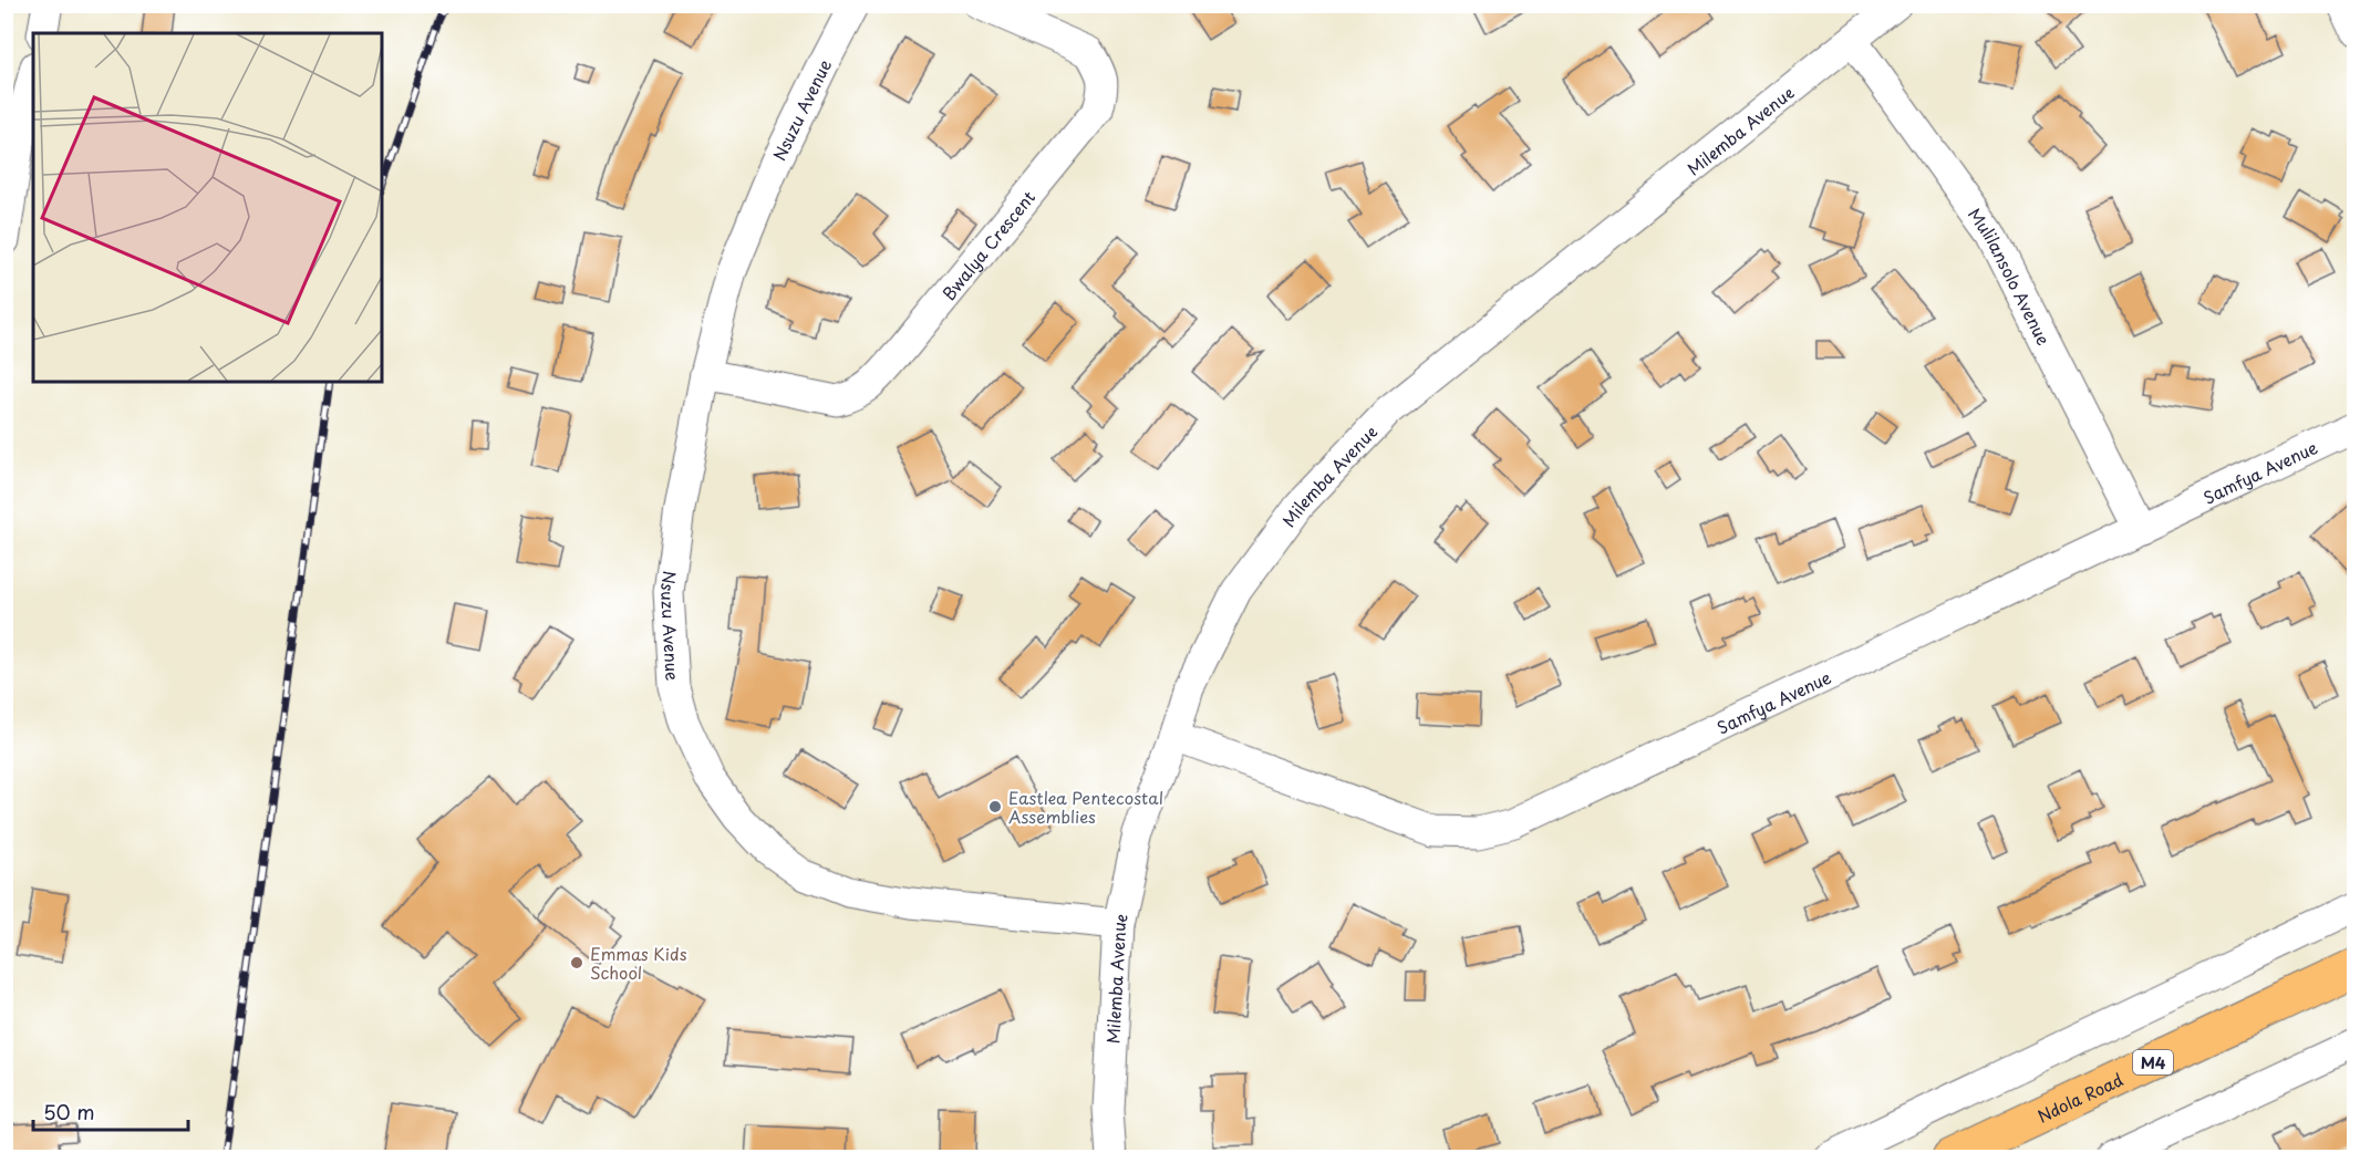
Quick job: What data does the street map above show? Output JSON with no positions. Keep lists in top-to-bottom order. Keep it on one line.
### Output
{"streets":{"main road":["M4","Ndola Road"],"street":["Nsuzu Avenue","Milemba Avenue","Bwalya Crescent","Mulilansolo Avenue","Samfya Avenue"]},"crossings":[["Nsuzu Avenue","Milemba Avenue"],["Nsuzu Avenue","Bwalya Crescent"],["Milemba Avenue","Mulilansolo Avenue"],["Milemba Avenue","Samfya Avenue"],["Mulilansolo Avenue","Samfya Avenue"]],"places":["Eastlea Pentecostal Assemblies","Emmas Kids School"],"scale_bar":"50 m"}
